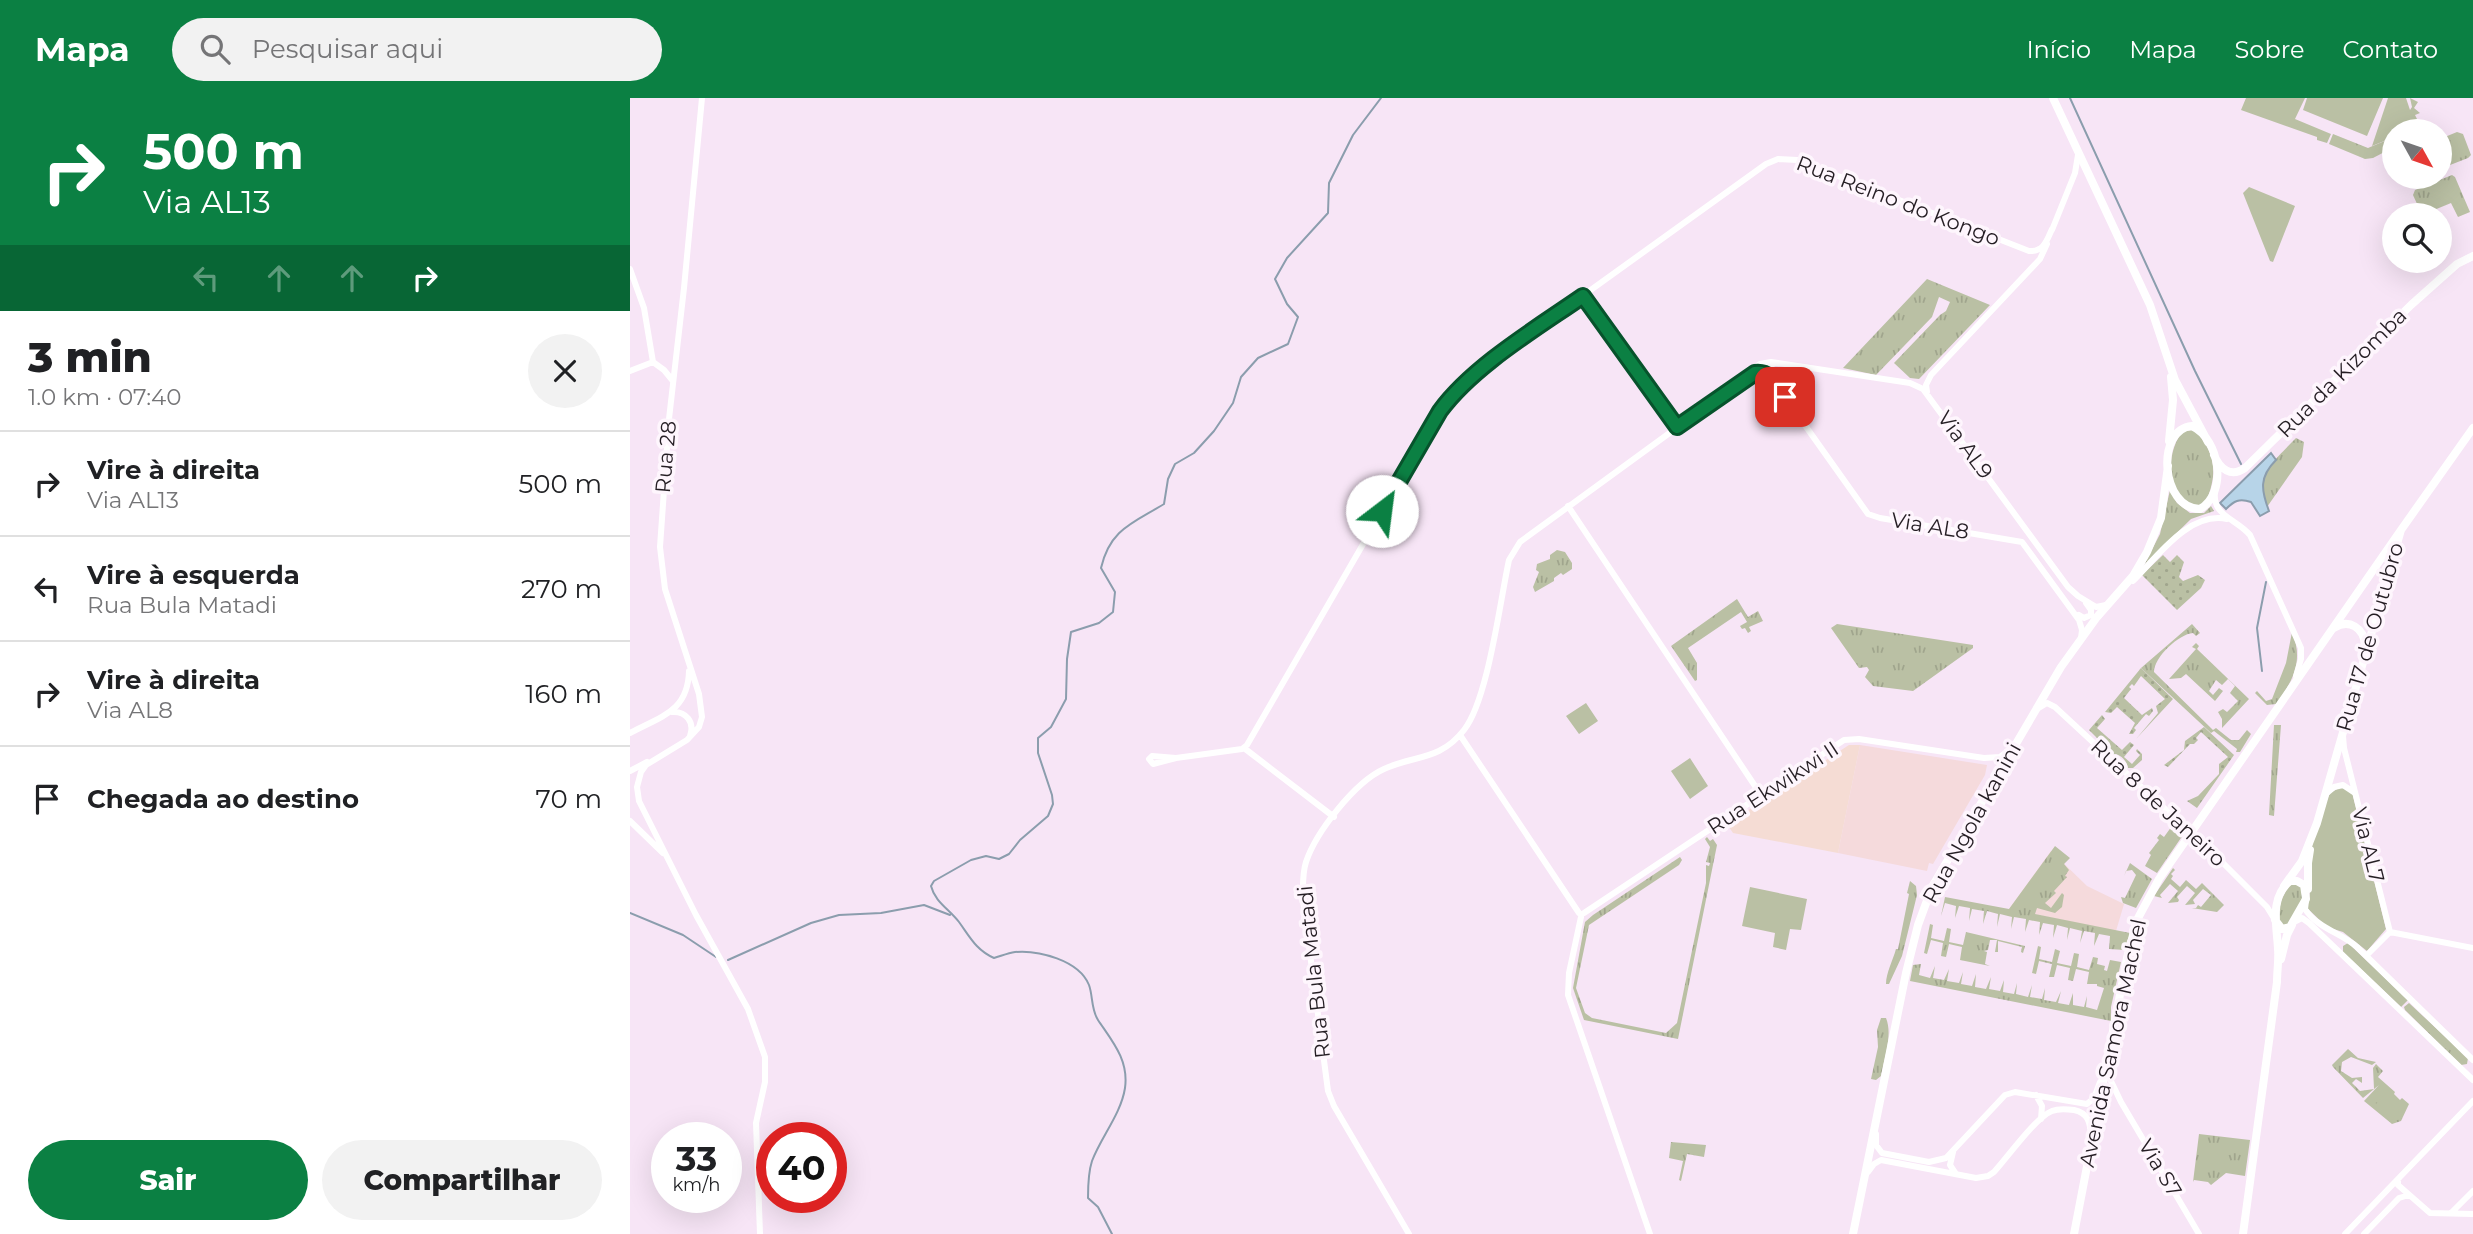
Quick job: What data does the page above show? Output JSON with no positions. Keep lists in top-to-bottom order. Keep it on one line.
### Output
{"streets":{"main road":["Rua da Kizomba","Rua 17 de Outubro","Rua Ngola kanini","Avenida Samora Machel"],"street":["Rua Reino do Kongo","Via AL9","Rua 28","Via AL8","Rua Ekwikwi II","Rua 8 de Janeiro","Via AL7","Rua Bula Matadi","Via S7"]},"crossings":[["Rua da Kizomba","Rua Ngola kanini"],["Rua da Kizomba","Avenida Samora Machel"],["Via AL9","Rua Bula Matadi"],["Via AL8","Rua Bula Matadi"],["Rua 17 de Outubro","Rua 8 de Janeiro"],["Rua 17 de Outubro","Via AL7"],["Rua 17 de Outubro","Avenida Samora Machel"],["Rua Ekwikwi II","Rua Ngola kanini"],["Rua 8 de Janeiro","Rua Ngola kanini"],["Rua 8 de Janeiro","Avenida Samora Machel"],["Rua Ngola kanini","Avenida Samora Machel"],["Avenida Samora Machel","Via S7"]],"north":"bottom right","page":{"header":"Mapa","search":"Pesquisar aqui","nav":["Início","Mapa","Sobre","Contato"],"turn":["500 m","Via AL13"],"heading":["3 min","1.0 km · 07:40"],"list":[{"name":"Vire à direita","note":"Via AL13","value":"500 m"},{"name":"Vire à esquerda","note":"Rua Bula Matadi","value":"270 m"},{"name":"Vire à direita","note":"Via AL8","value":"160 m"},{"name":"Chegada ao destino","value":"70 m"}],"speed":"33 km/h","limit":"40","buttons":["Sair","Compartilhar"]}}
